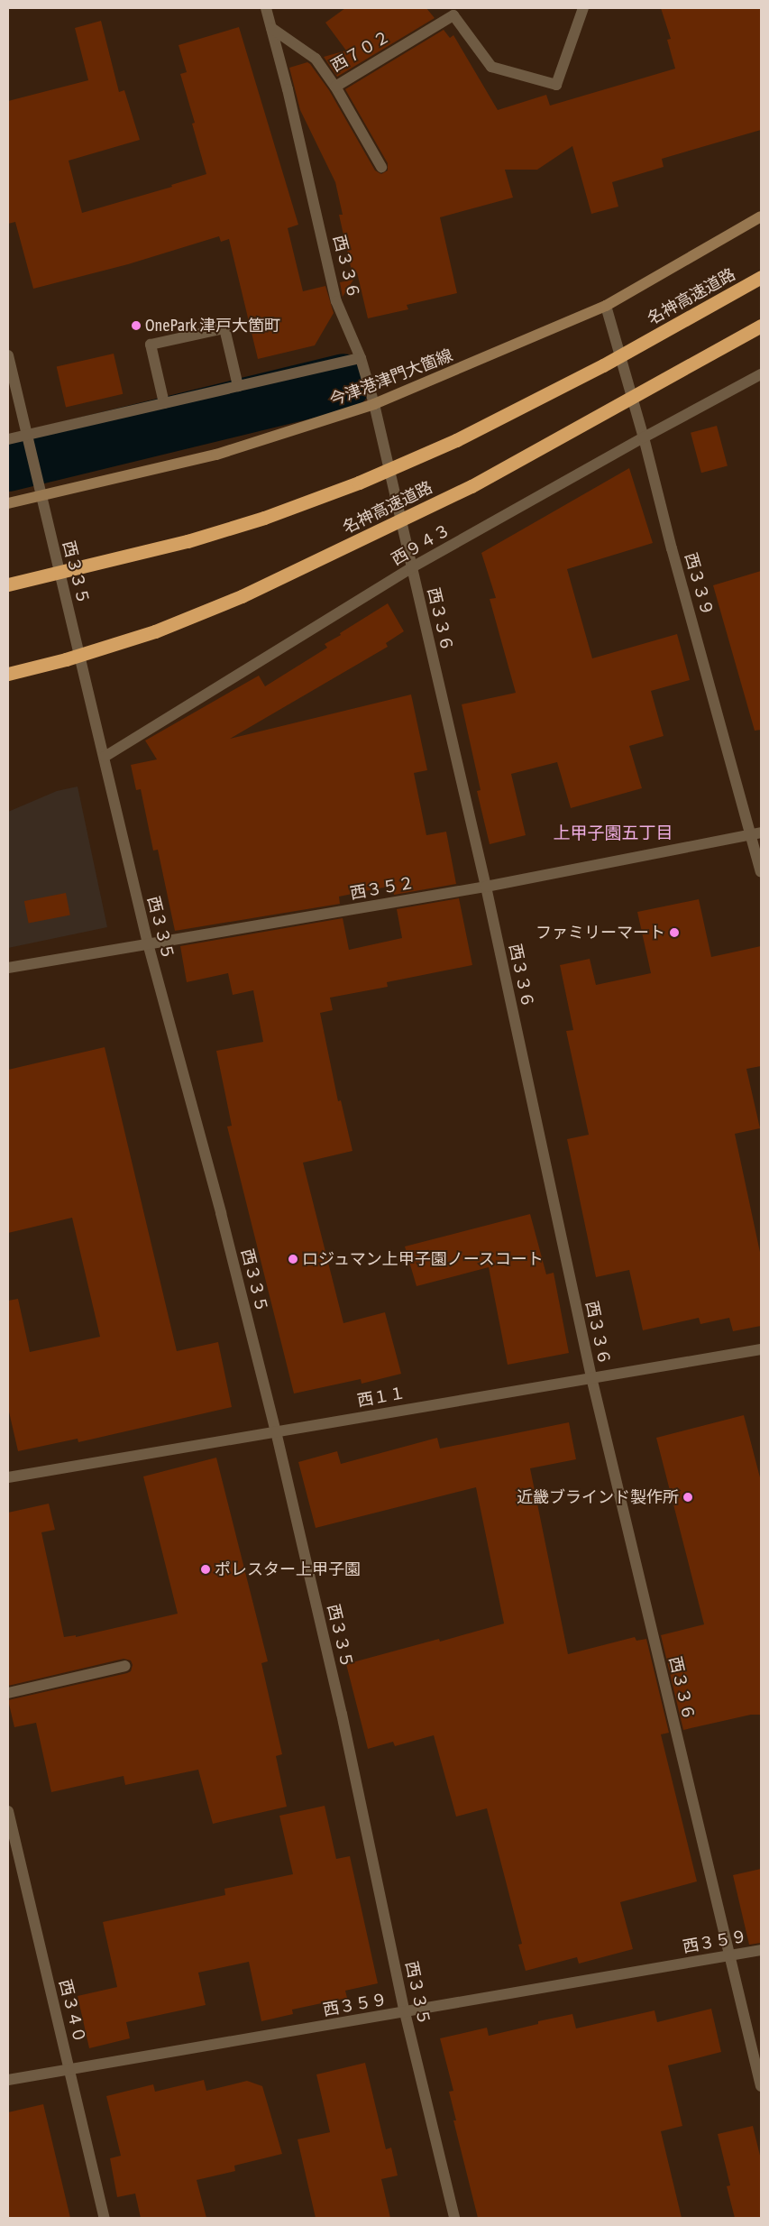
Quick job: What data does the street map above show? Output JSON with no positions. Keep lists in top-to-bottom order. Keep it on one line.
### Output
{"streets":{"highway":["名神高速道路"],"main road":["今津港津門大箇線"],"street":["西７０２","西３３６","西９４３","西３３５","西３３９","西３５２","西１１","西３５９","西３４０"]},"crossings":[["西７０２","西３３６"],["西３３６","今津港津門大箇線"],["西３３６","西９４３"],["西３３６","西３５２"],["西３３６","西１１"],["西３３６","西３５９"],["今津港津門大箇線","西３３５"],["今津港津門大箇線","西３３９"],["西９４３","西３３５"],["西９４３","西３３９"],["西３３５","西３５２"],["西３３５","西１１"],["西３３５","西３５９"],["西３３９","西３５２"],["西３５９","西３４０"]],"districts":["上甲子園五丁目"],"places":["OnePark 津戸大箇町","ファミリーマート","ロジュマン上甲子園ノースコート","近畿ブラインド製作所","ポレスター上甲子園"]}
